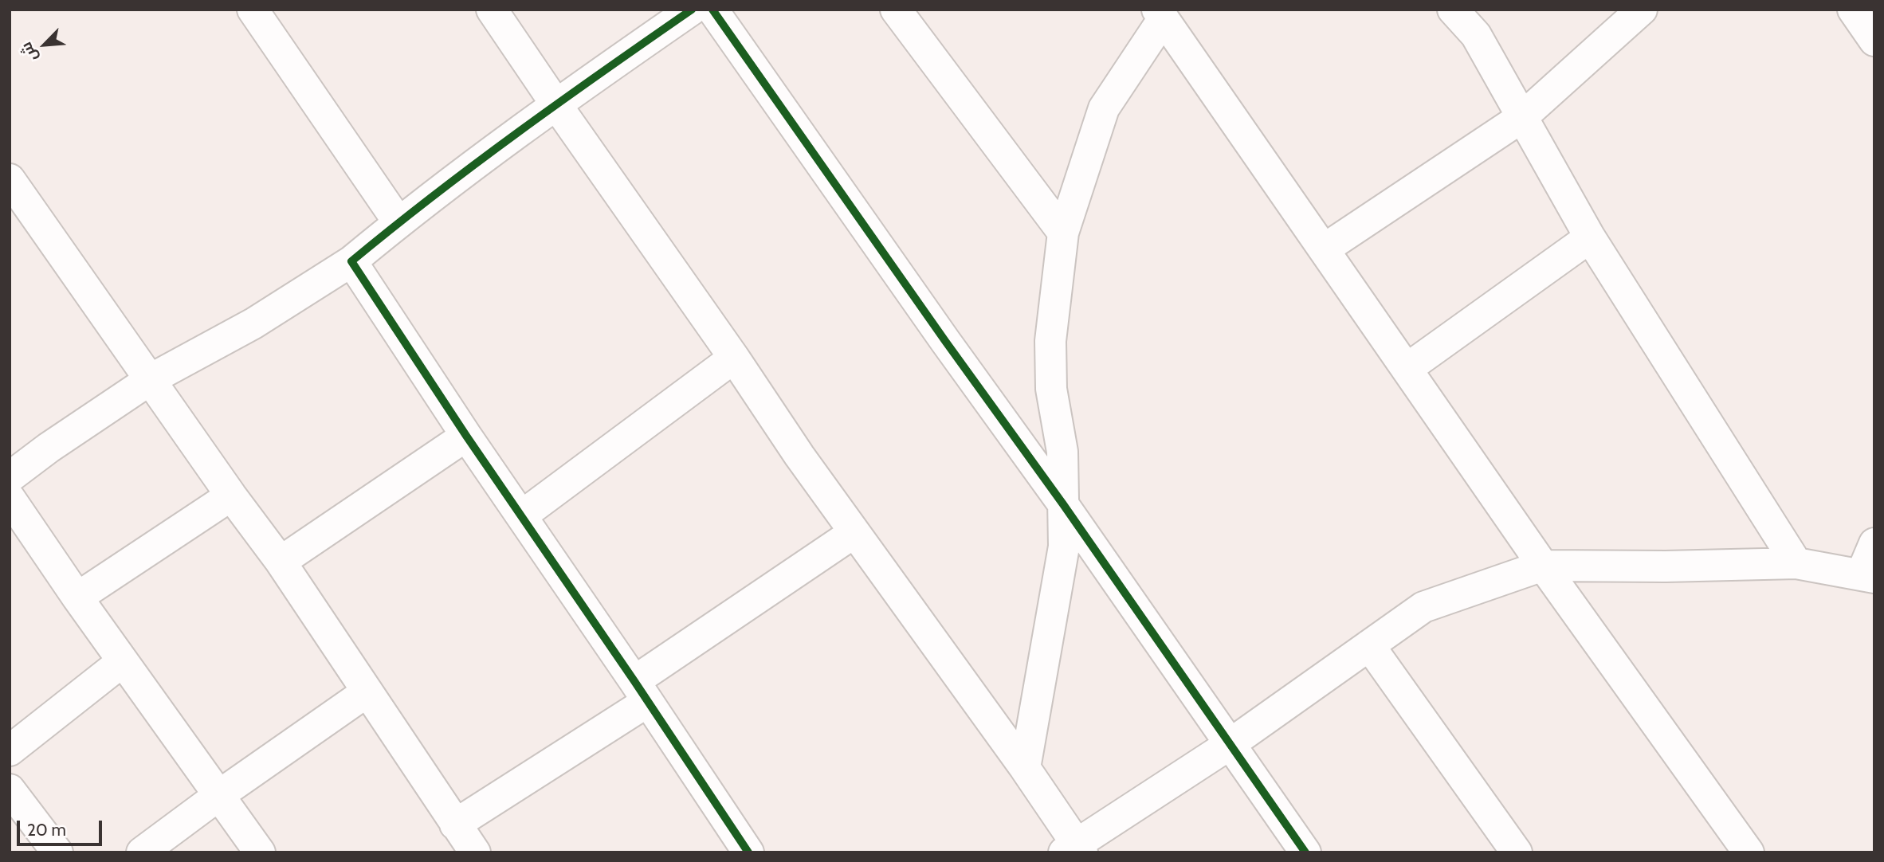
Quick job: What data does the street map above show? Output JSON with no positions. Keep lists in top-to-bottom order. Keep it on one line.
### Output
{"scale_bar":"20 m","north":"bottom left"}
